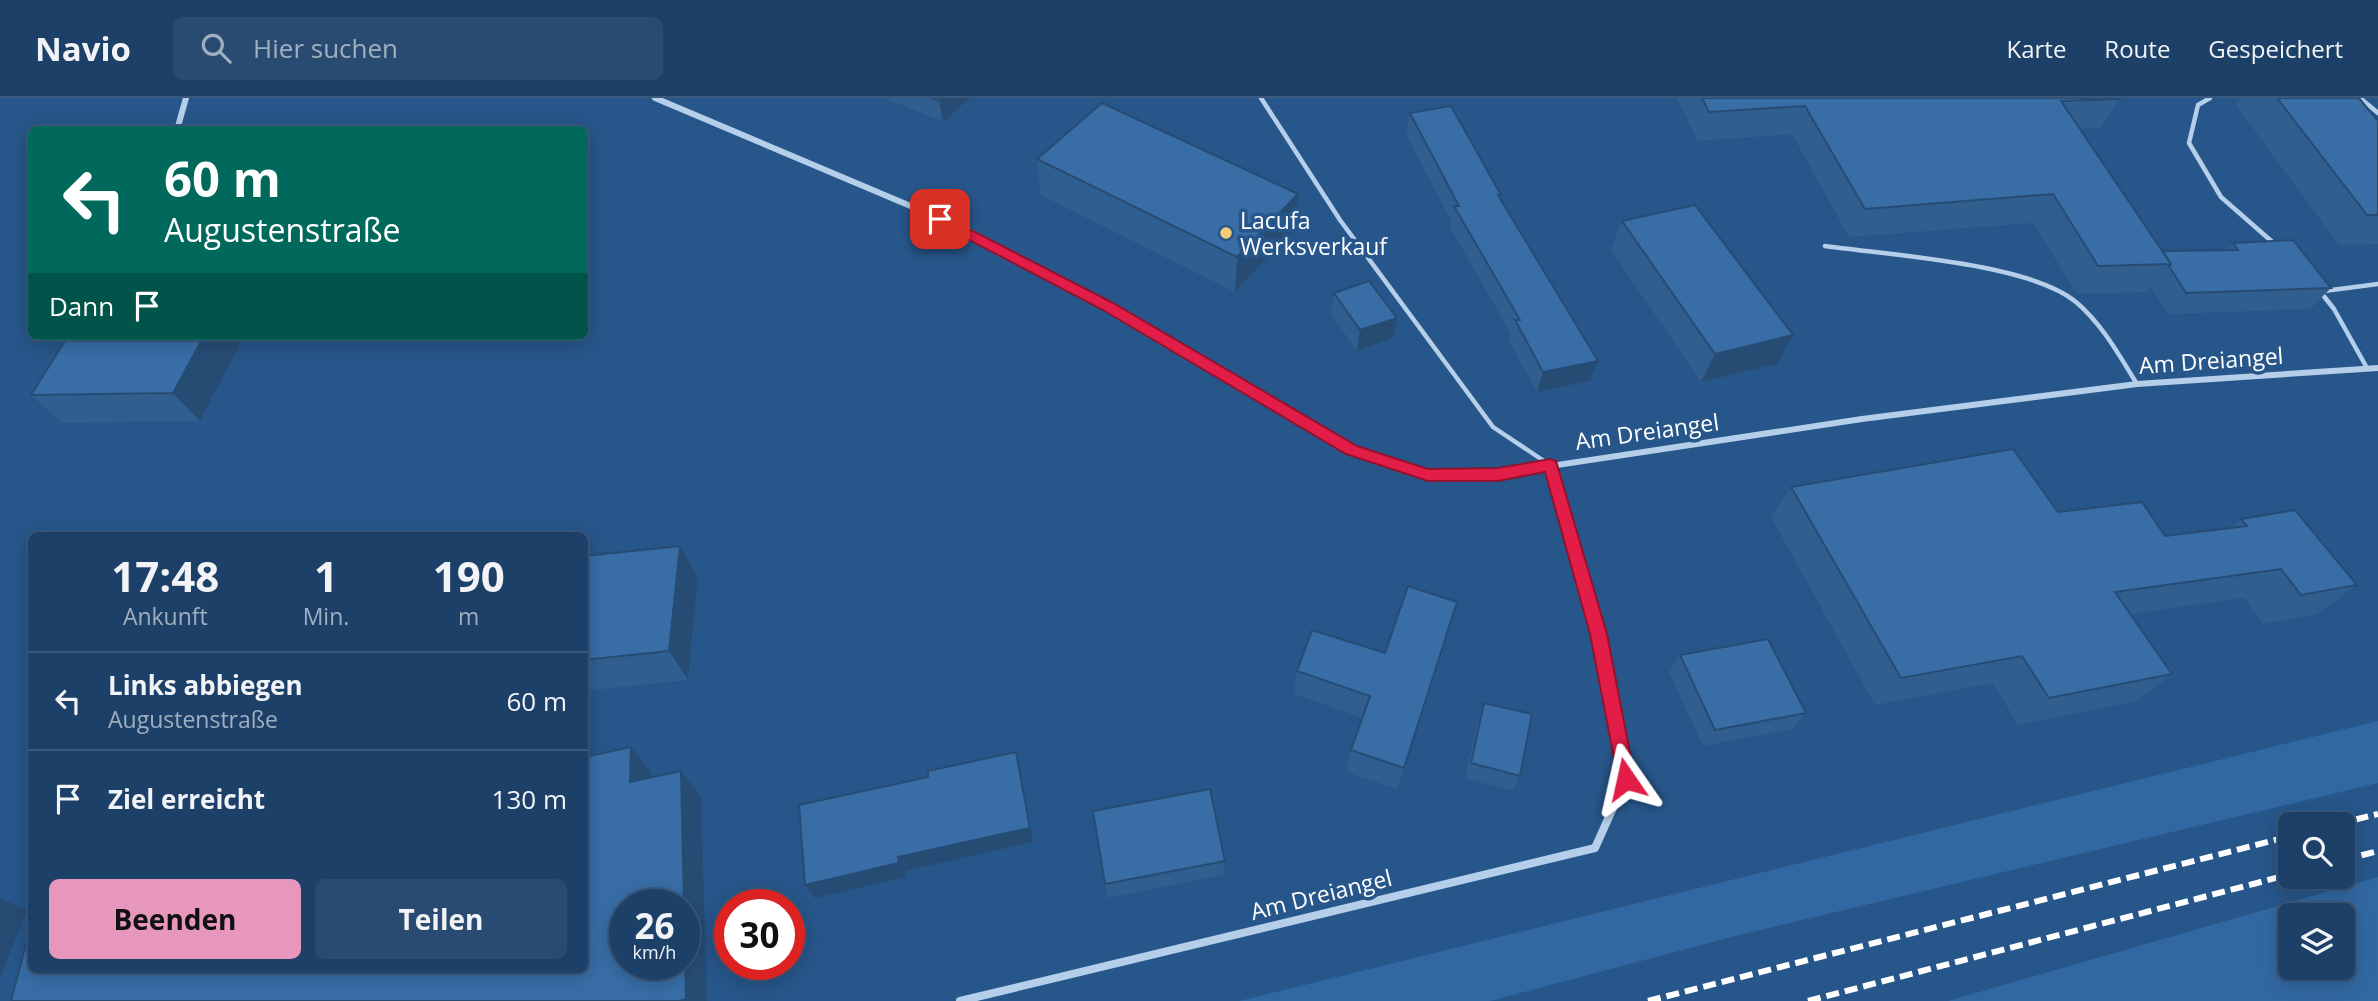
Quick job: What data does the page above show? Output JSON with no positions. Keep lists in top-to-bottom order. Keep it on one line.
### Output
{"streets":{"street":["Am Dreiangel"]},"places":["Lacufa Werksverkauf"],"page":{"header":"Navio","search":"Hier suchen","nav":["Karte","Route","Gespeichert"],"turn":["60 m","Augustenstraße"],"then":"Dann","eta":["17:48","Ankunft","1","Min.","190","m"],"list":[{"name":"Links abbiegen","note":"Augustenstraße","value":"60 m"},{"name":"Ziel erreicht","value":"130 m"}],"buttons":["Beenden","Teilen"],"speed":"26 km/h","limit":"30"}}
